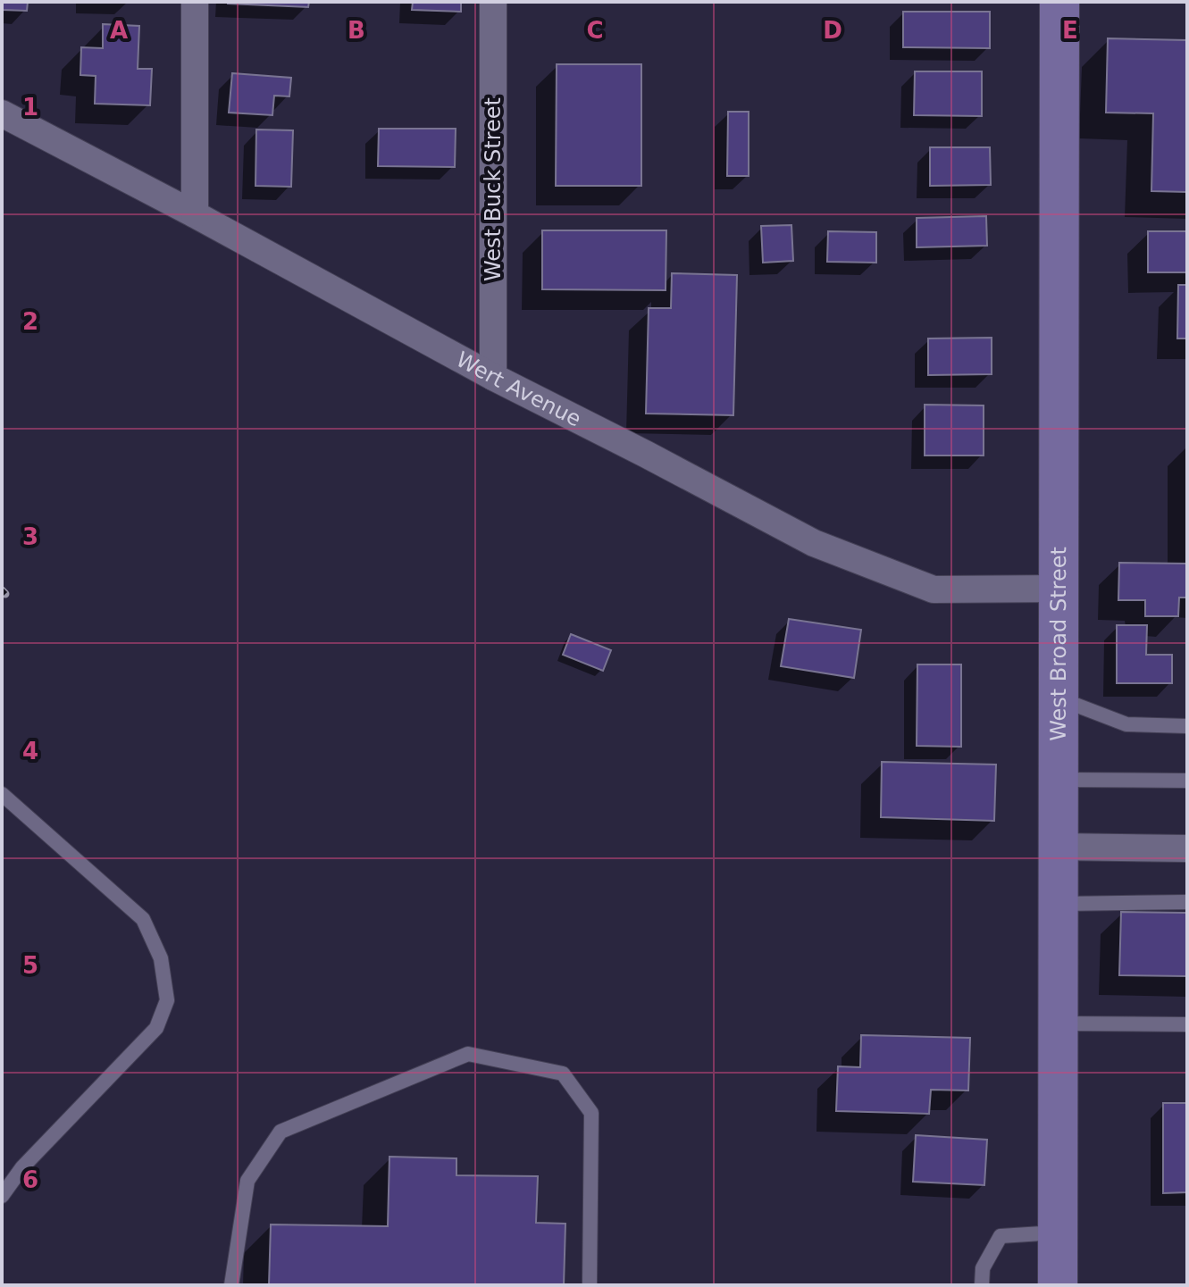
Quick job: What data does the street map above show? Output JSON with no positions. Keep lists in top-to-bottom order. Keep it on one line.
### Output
{"streets":{"main road":["West Broad Street"],"street":["West Buck Street","Wert Avenue"]},"crossings":[["West Buck Street","Wert Avenue"],["Wert Avenue","West Broad Street"]],"grid":{"columns":["A","B","C","D","E"],"rows":["1","2","3","4","5","6"]}}
